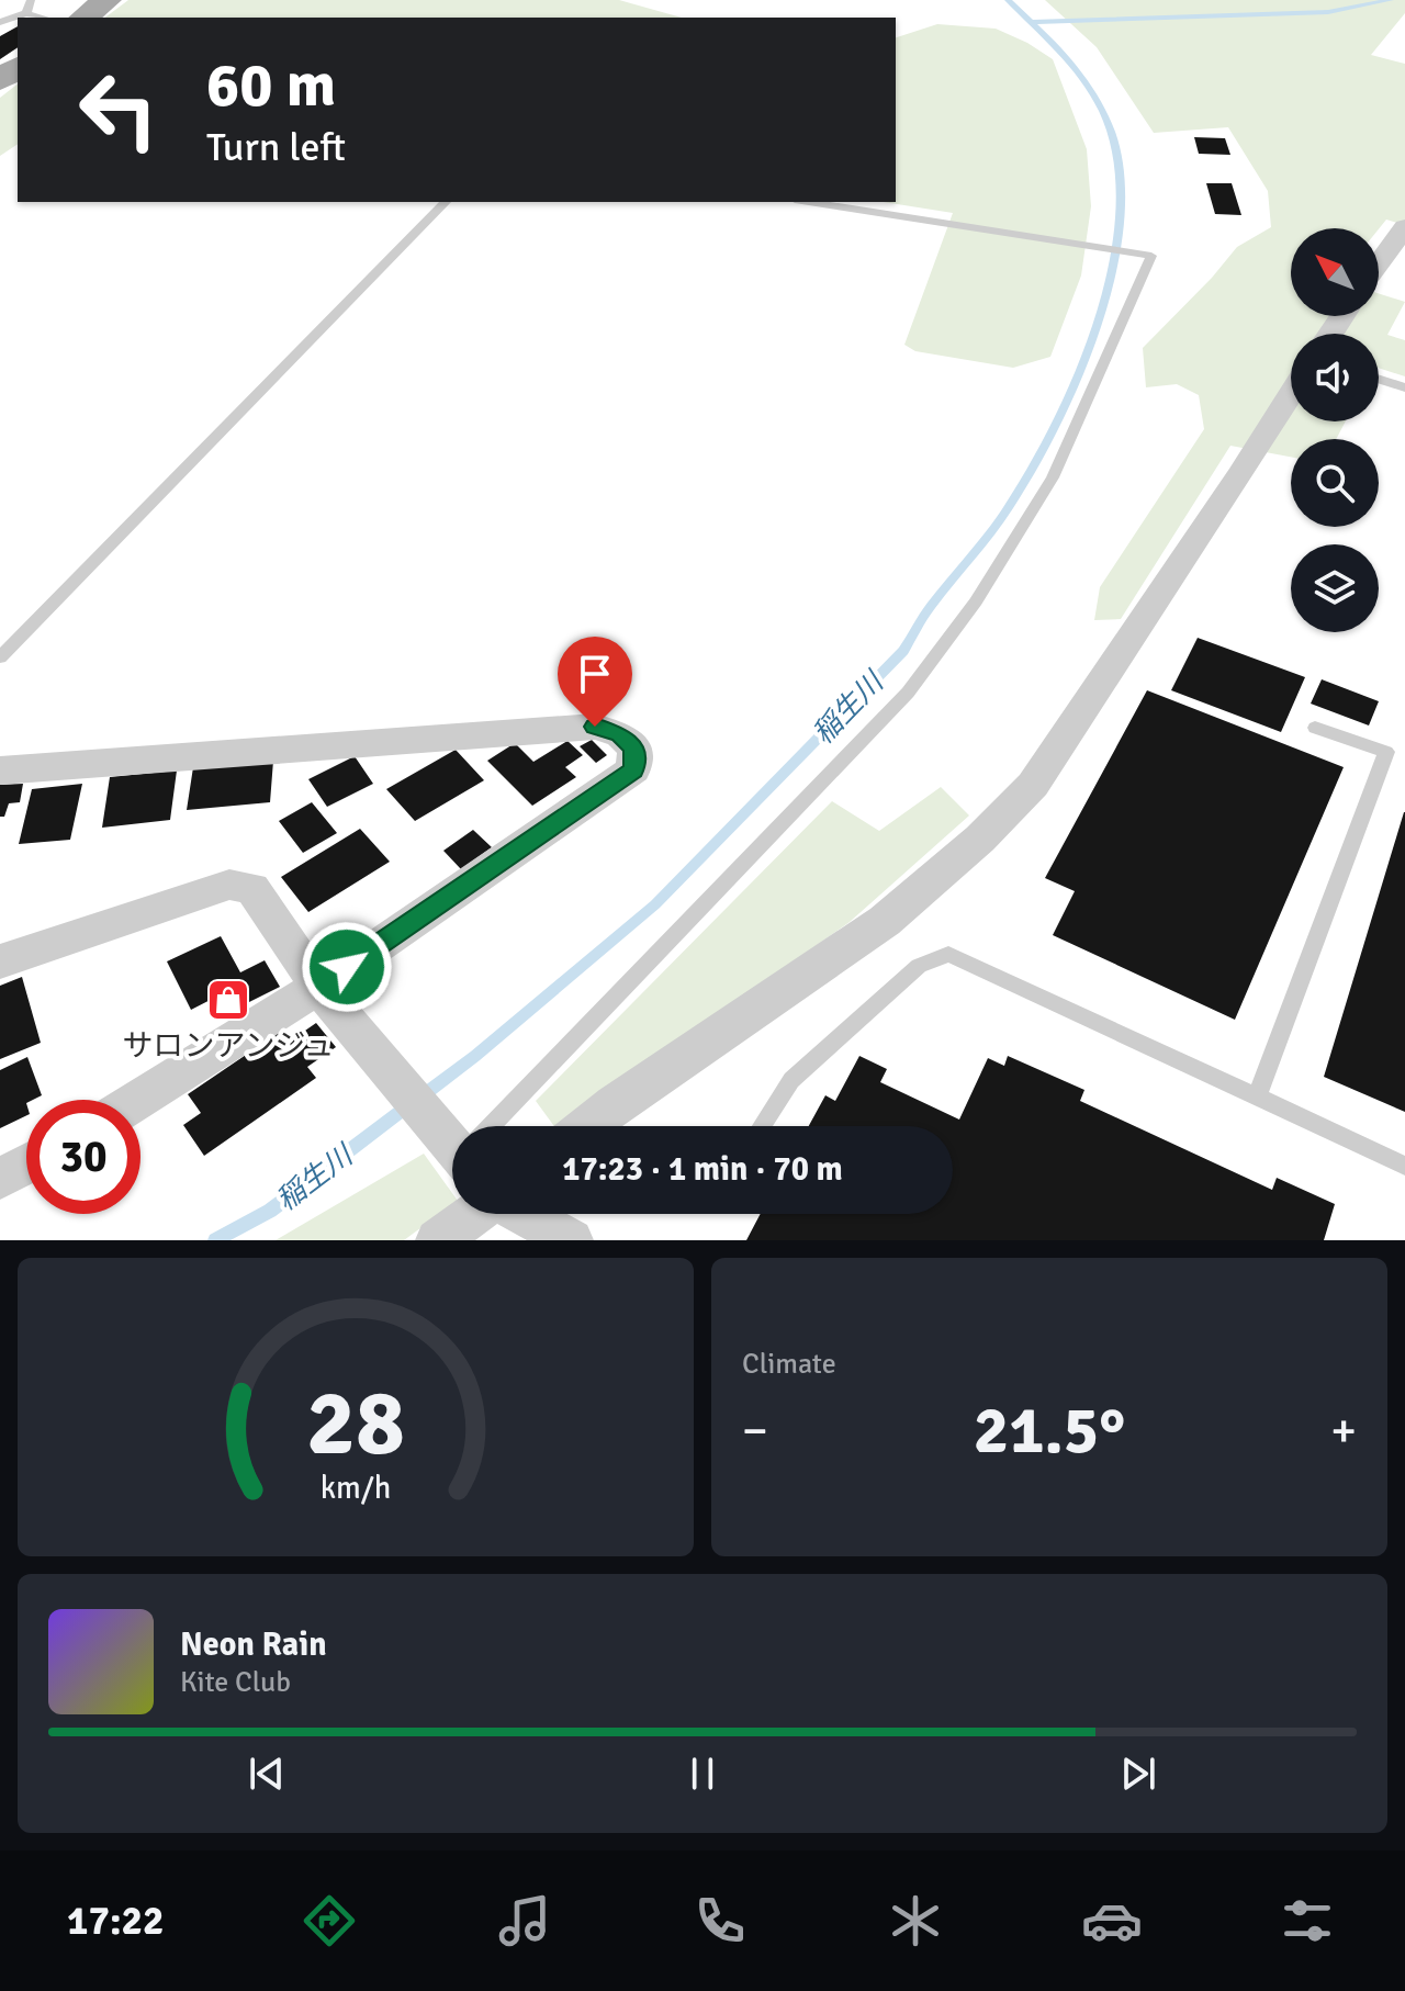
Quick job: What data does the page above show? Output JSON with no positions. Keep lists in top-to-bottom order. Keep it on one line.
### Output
{"water":["稲生川"],"places":{"shop":["サロンアンジュ"]},"north":"top left","page":{"turn":["60 m","Turn left"],"limit":"30","trip":"17:23 · 1 min · 70 m","tile":"Climate","heat":["−","21.5°","+"],"song":["Neon Rain","Kite Club"],"tabs":"17:22","gauge":["28","km/h"]}}
